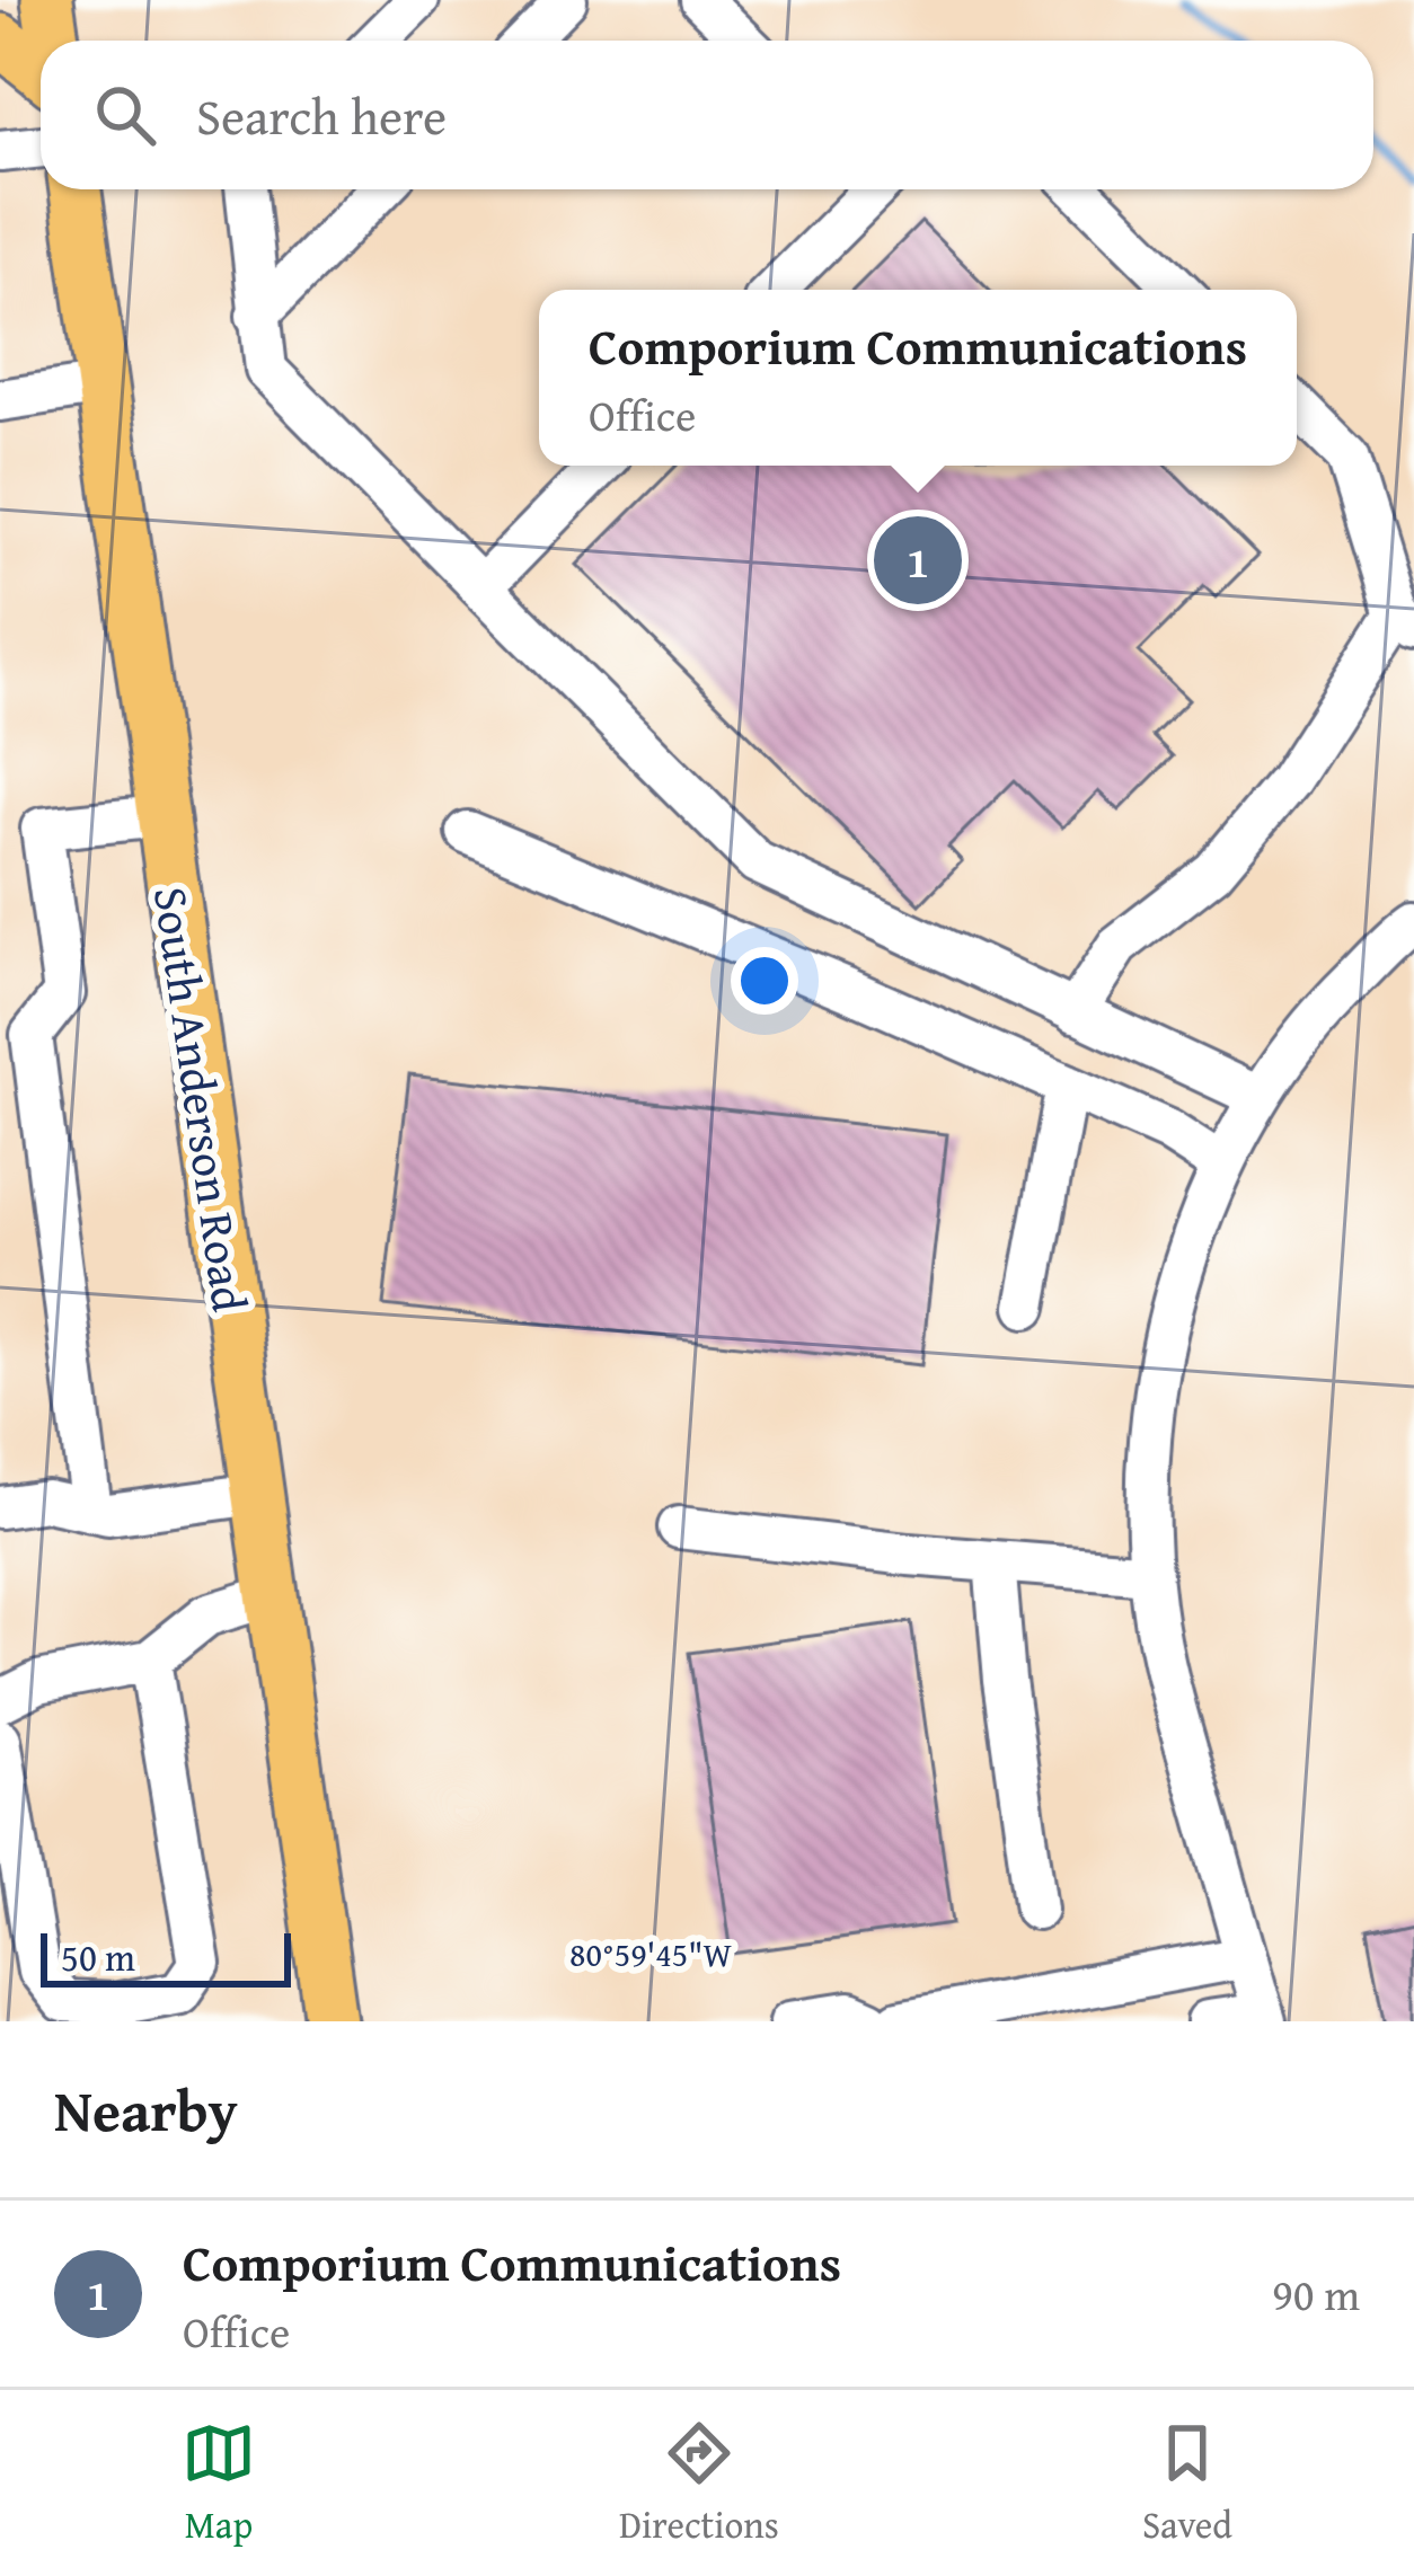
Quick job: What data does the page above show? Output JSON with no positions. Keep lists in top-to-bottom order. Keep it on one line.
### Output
{"streets":{"main road":["South Anderson Road"]},"scale_bar":"50 m","page":{"search":"Search here","popup":["Comporium Communications","Office"],"pins":"1","scale":"50 m","heading":"Nearby","list":[{"mark":"1","name":"Comporium Communications","note":"Office","value":"90 m"}],"nav":["Map","Directions","Saved"]},"coordinates":["80°59'45\"W"]}
